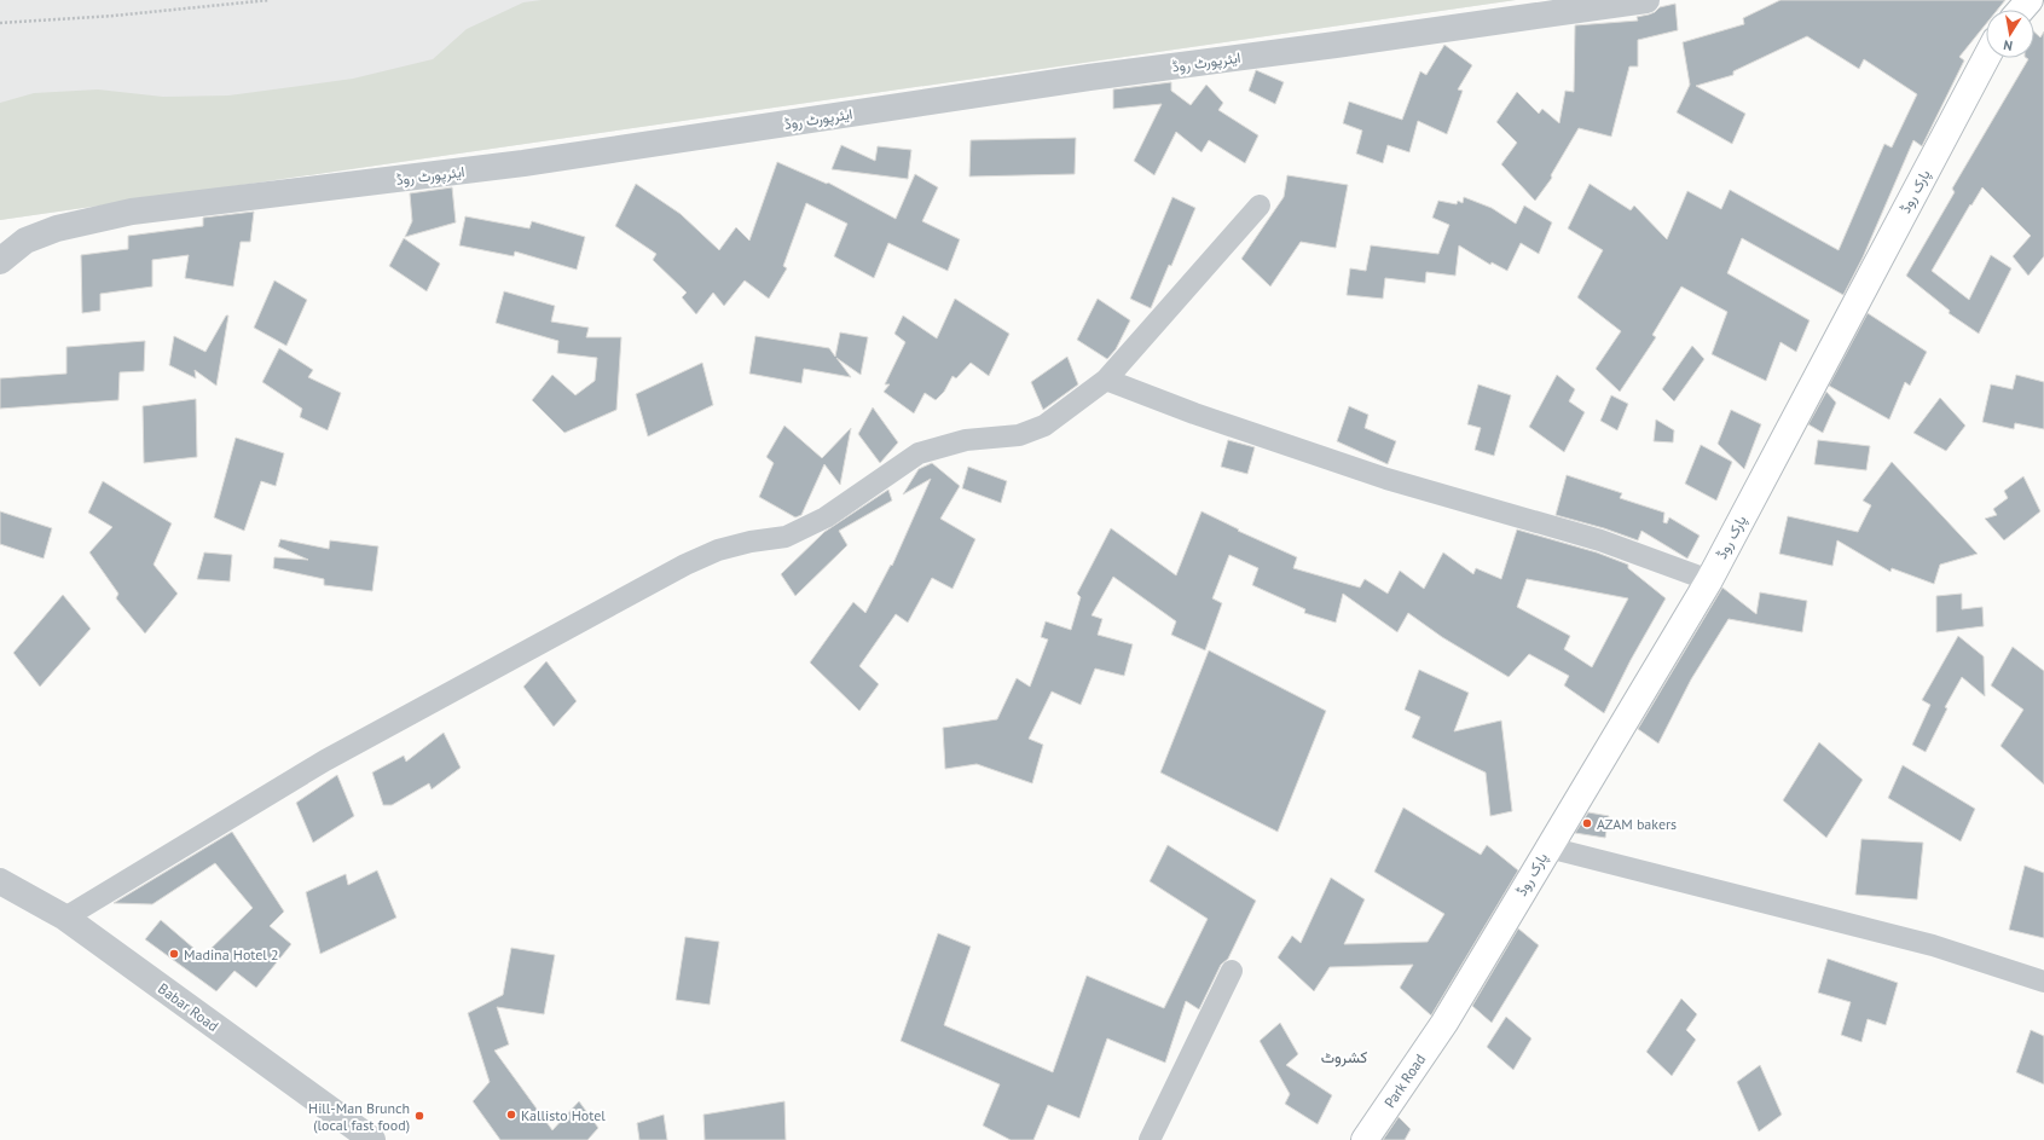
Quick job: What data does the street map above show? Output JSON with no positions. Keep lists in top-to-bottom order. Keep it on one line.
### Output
{"streets":{"main road":["پارک روڈ","Park Road"],"street":["ایئرپورٹ روڈ","Babar Road"]},"crossings":[["پارک روڈ","Park Road"]],"districts":["کشروٹ"],"places":["AZAM bakers","Madina Hotel 2","Kallisto Hotel","Hill-Man Brunch (local fast food)"],"north":"bottom"}
